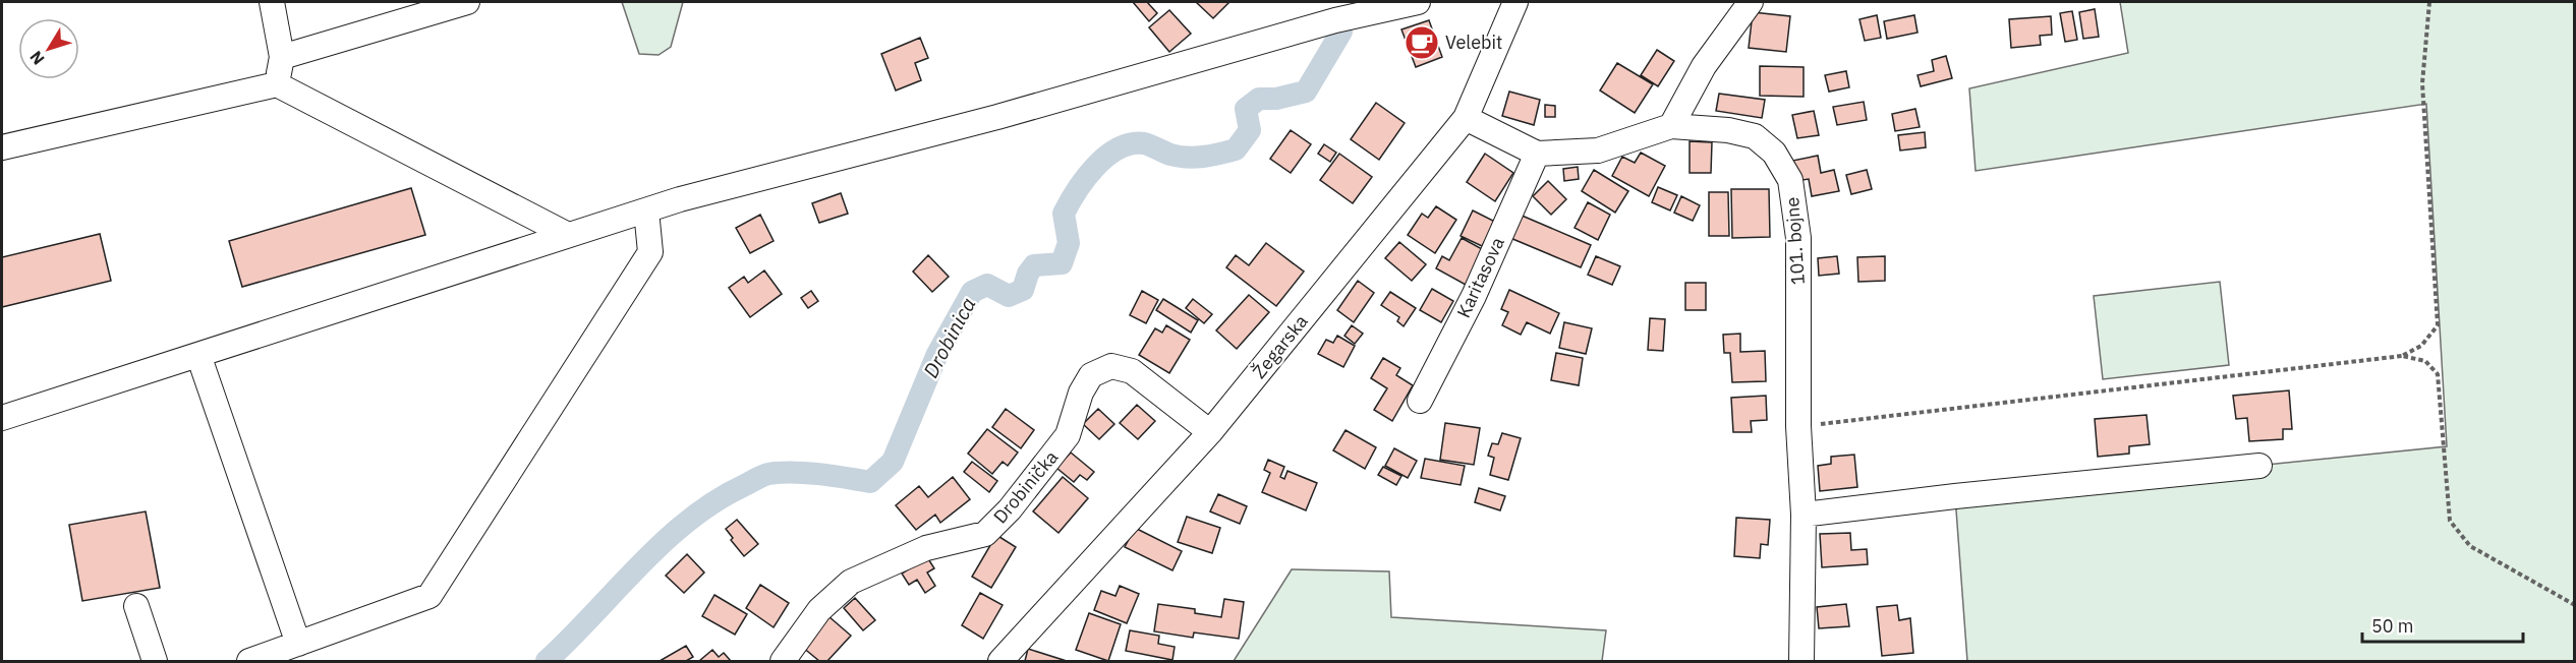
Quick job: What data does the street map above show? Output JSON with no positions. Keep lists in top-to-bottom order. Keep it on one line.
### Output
{"streets":{"street":["101. bojne","Karitasova","Žegarska","Drobinička"]},"crossings":[["101. bojne","Karitasova"],["101. bojne","Žegarska"],["Žegarska","Drobinička"]],"water":["Drobinica"],"places":{"cafe":["Velebit"]},"scale_bar":"50 m","north":"bottom left"}
